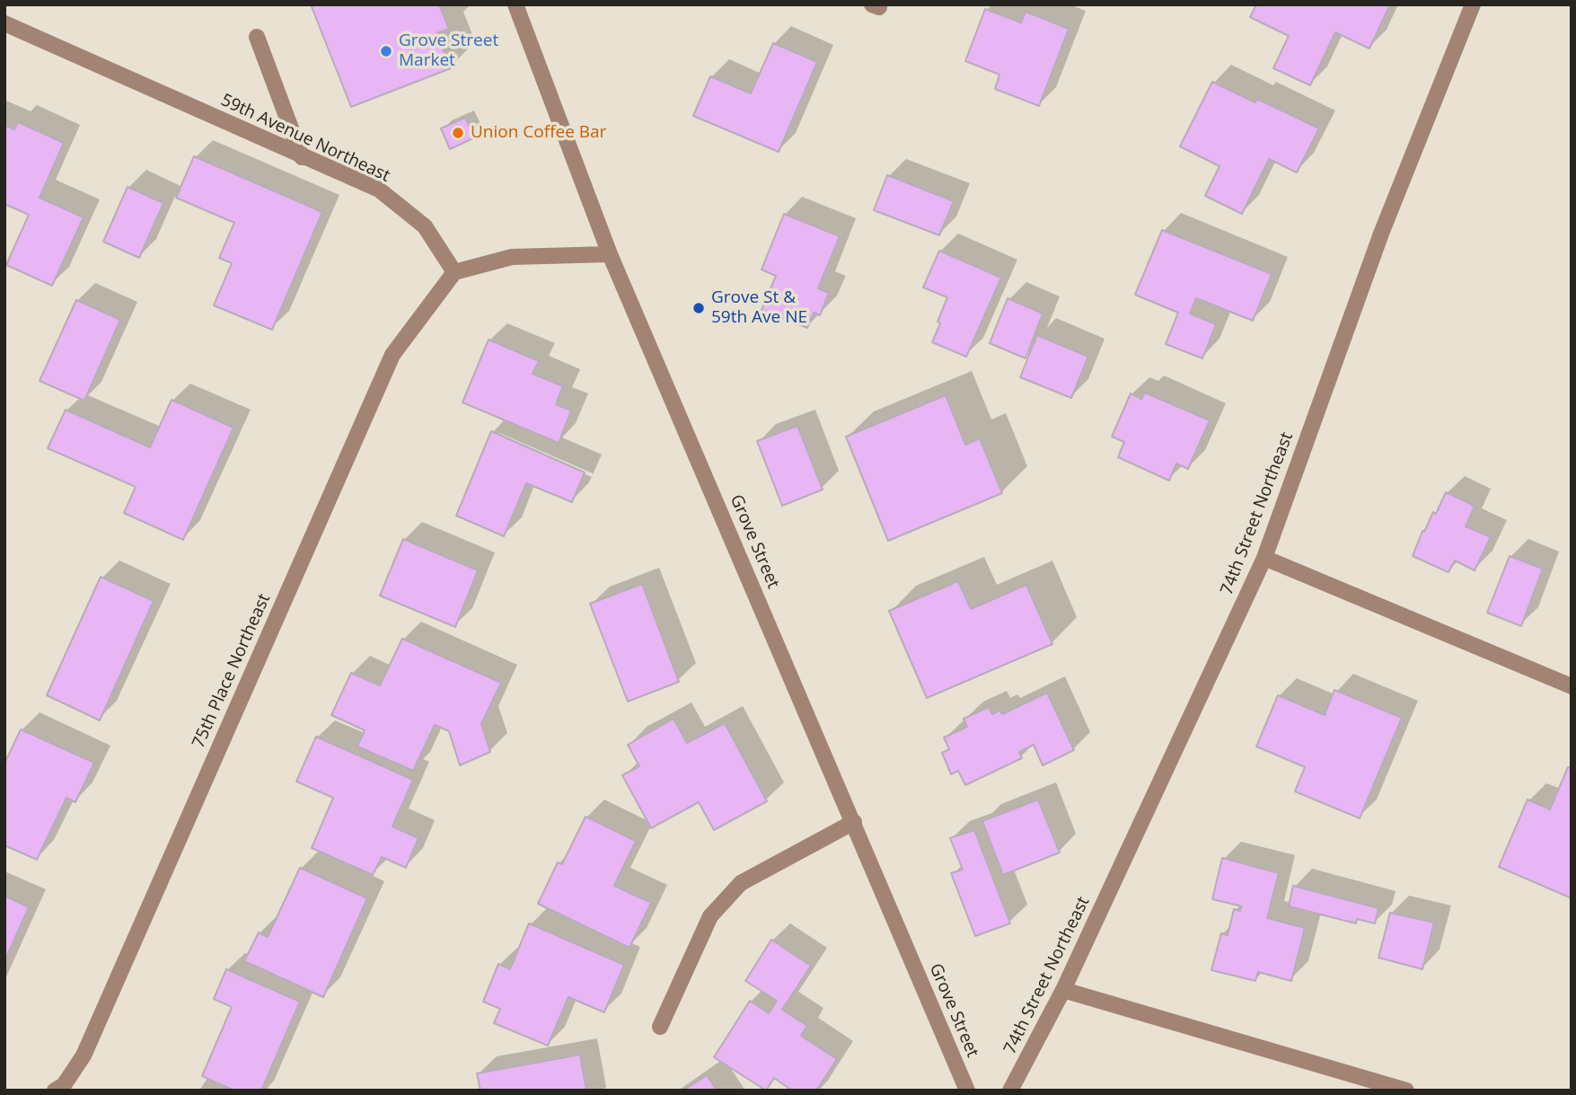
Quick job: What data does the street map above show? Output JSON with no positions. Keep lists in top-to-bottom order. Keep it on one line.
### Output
{"streets":{"street":["59th Avenue Northeast","74th Street Northeast","Grove Street","75th Place Northeast"]},"crossings":[["59th Avenue Northeast","75th Place Northeast"]],"places":["Grove Street Market","Union Coffee Bar","Grove St & 59th Ave NE"]}
